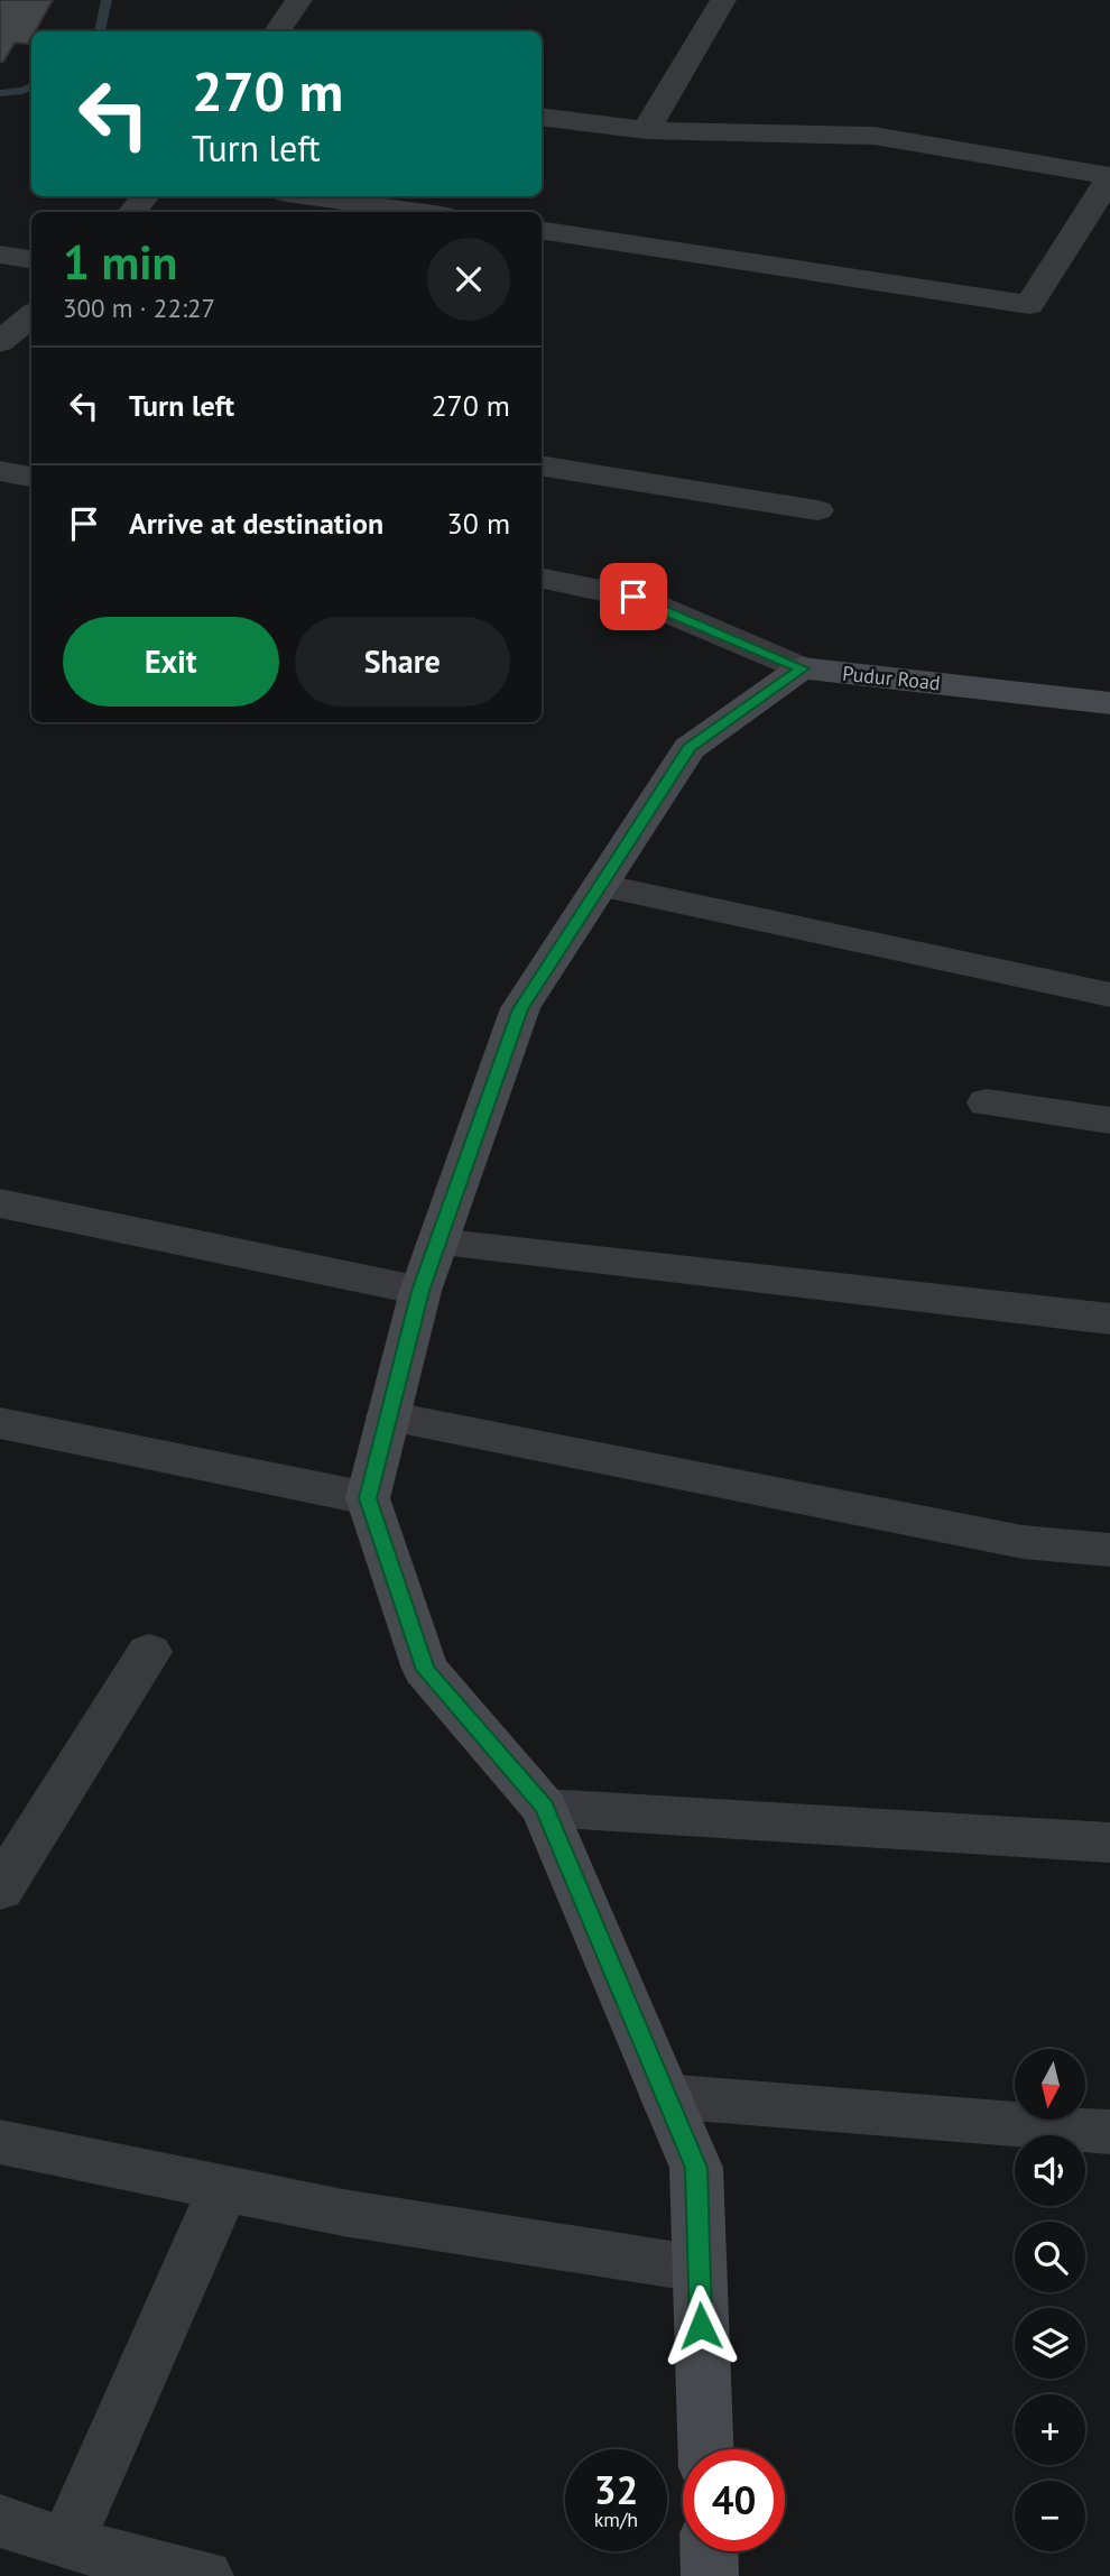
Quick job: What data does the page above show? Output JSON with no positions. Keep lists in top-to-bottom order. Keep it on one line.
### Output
{"streets":{"street":["Pudur Road"]},"north":"bottom","page":{"turn":["270 m","Turn left"],"heading":["1 min","300 m · 22:27"],"list":[{"name":"Turn left","value":"270 m"},{"name":"Arrive at destination","value":"30 m"}],"buttons":["Exit","Share"],"map_buttons":["+","−"],"speed":"32 km/h","limit":"40"}}
